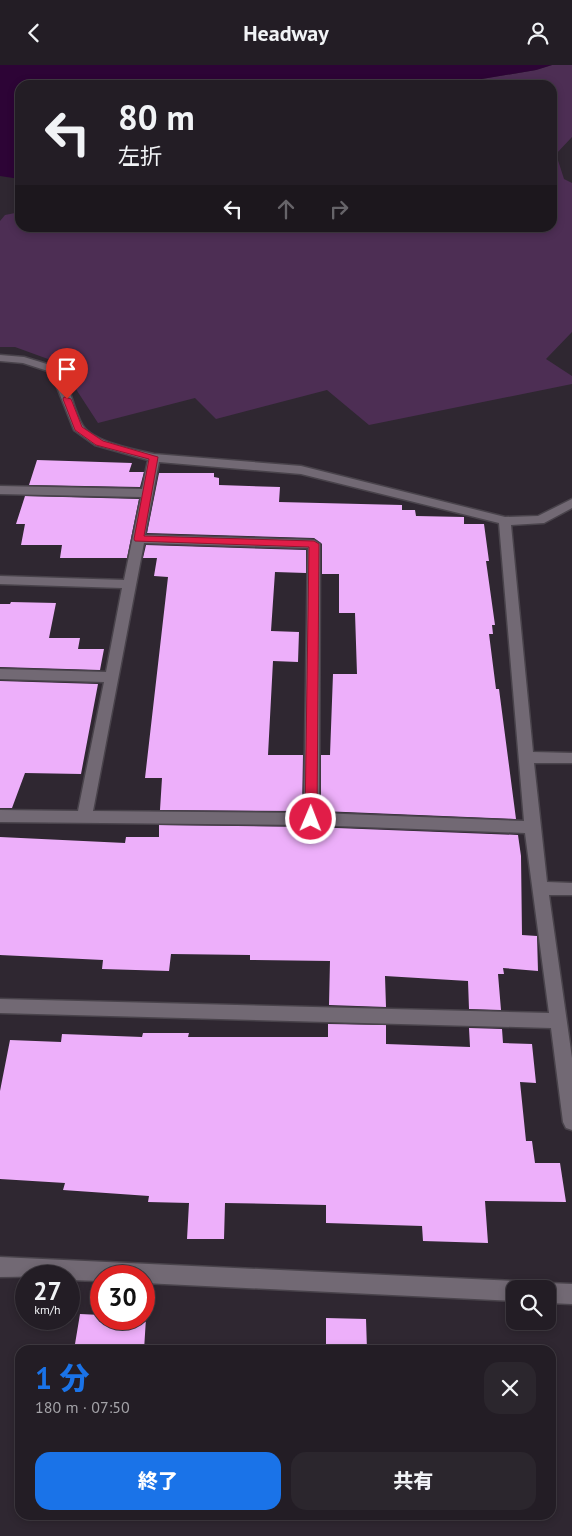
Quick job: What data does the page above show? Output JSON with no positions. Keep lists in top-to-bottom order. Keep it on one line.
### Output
{"page":{"header":"Headway","turn":["80 m","左折"],"speed":"27 km/h","limit":"30","heading":["1 分","180 m · 07:50"],"buttons":["終了","共有"]}}
